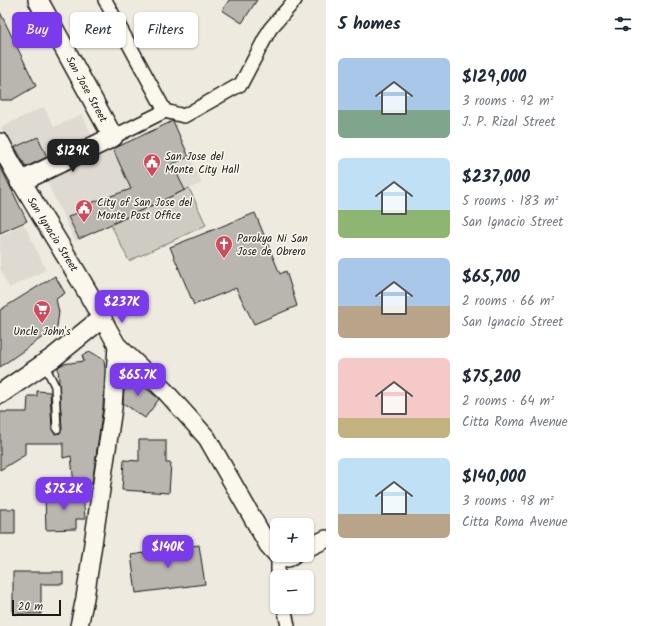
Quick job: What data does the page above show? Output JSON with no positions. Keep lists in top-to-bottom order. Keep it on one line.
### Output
{"streets":{"main road":["San Jose Street","San Ignacio Street"]},"places":{"public building":["San Jose del Monte City Hall","City of San Jose del Monte Post Office"],"church":["Parokya Ni San Jose de Obrero"],"supermarket":["Uncle John's"]},"scale_bar":"20 m","page":{"heading":"5 homes","chip":["Buy","Rent","Filters"],"list":[{"name":"$129,000","note":"3 rooms · 92 m² · J. P. Rizal Street"},{"name":"$237,000","note":"5 rooms · 183 m² · San Ignacio Street"},{"name":"$65,700","note":"2 rooms · 66 m² · San Ignacio Street"},{"name":"$75,200","note":"2 rooms · 64 m² · Citta Roma Avenue"},{"name":"$140,000","note":"3 rooms · 98 m² · Citta Roma Avenue"}],"price":["$129K","$237K","$65.7K","$75.2K","$140K"],"map_buttons":["+","−"],"scale":"20 m"}}
